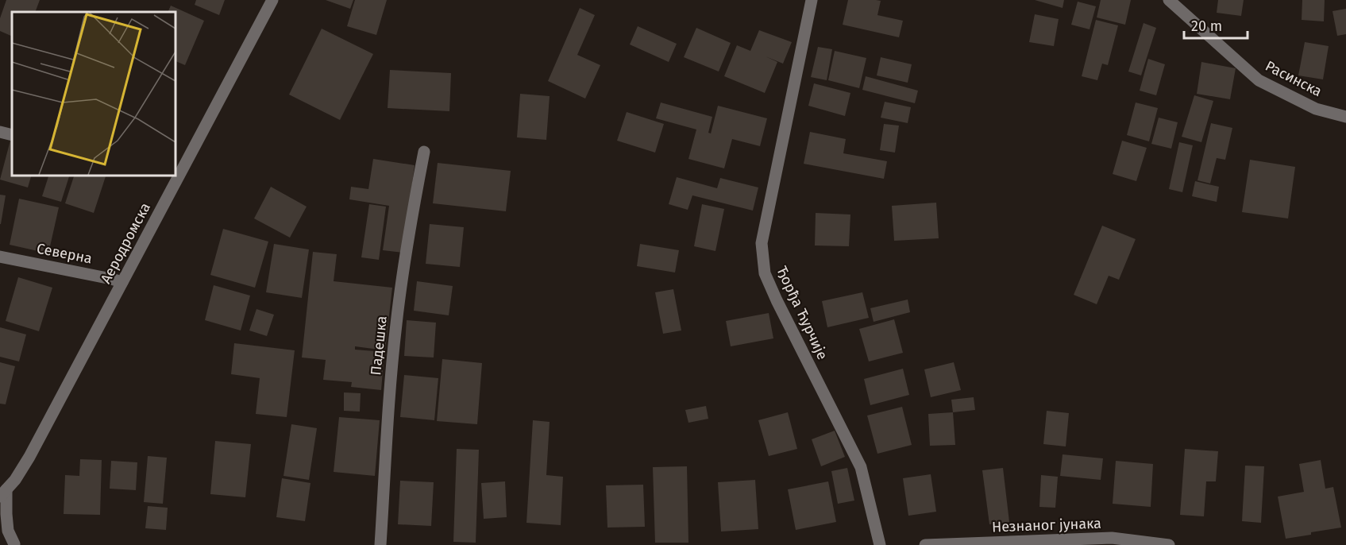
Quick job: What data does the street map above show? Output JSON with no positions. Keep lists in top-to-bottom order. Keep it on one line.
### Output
{"streets":{"street":["Расинска","Аеродромска","Северна","Ђорђа Ћурчије","Падешка","Незнаног јунака"]},"crossings":[["Аеродромска","Северна"]],"scale_bar":"20 m"}
